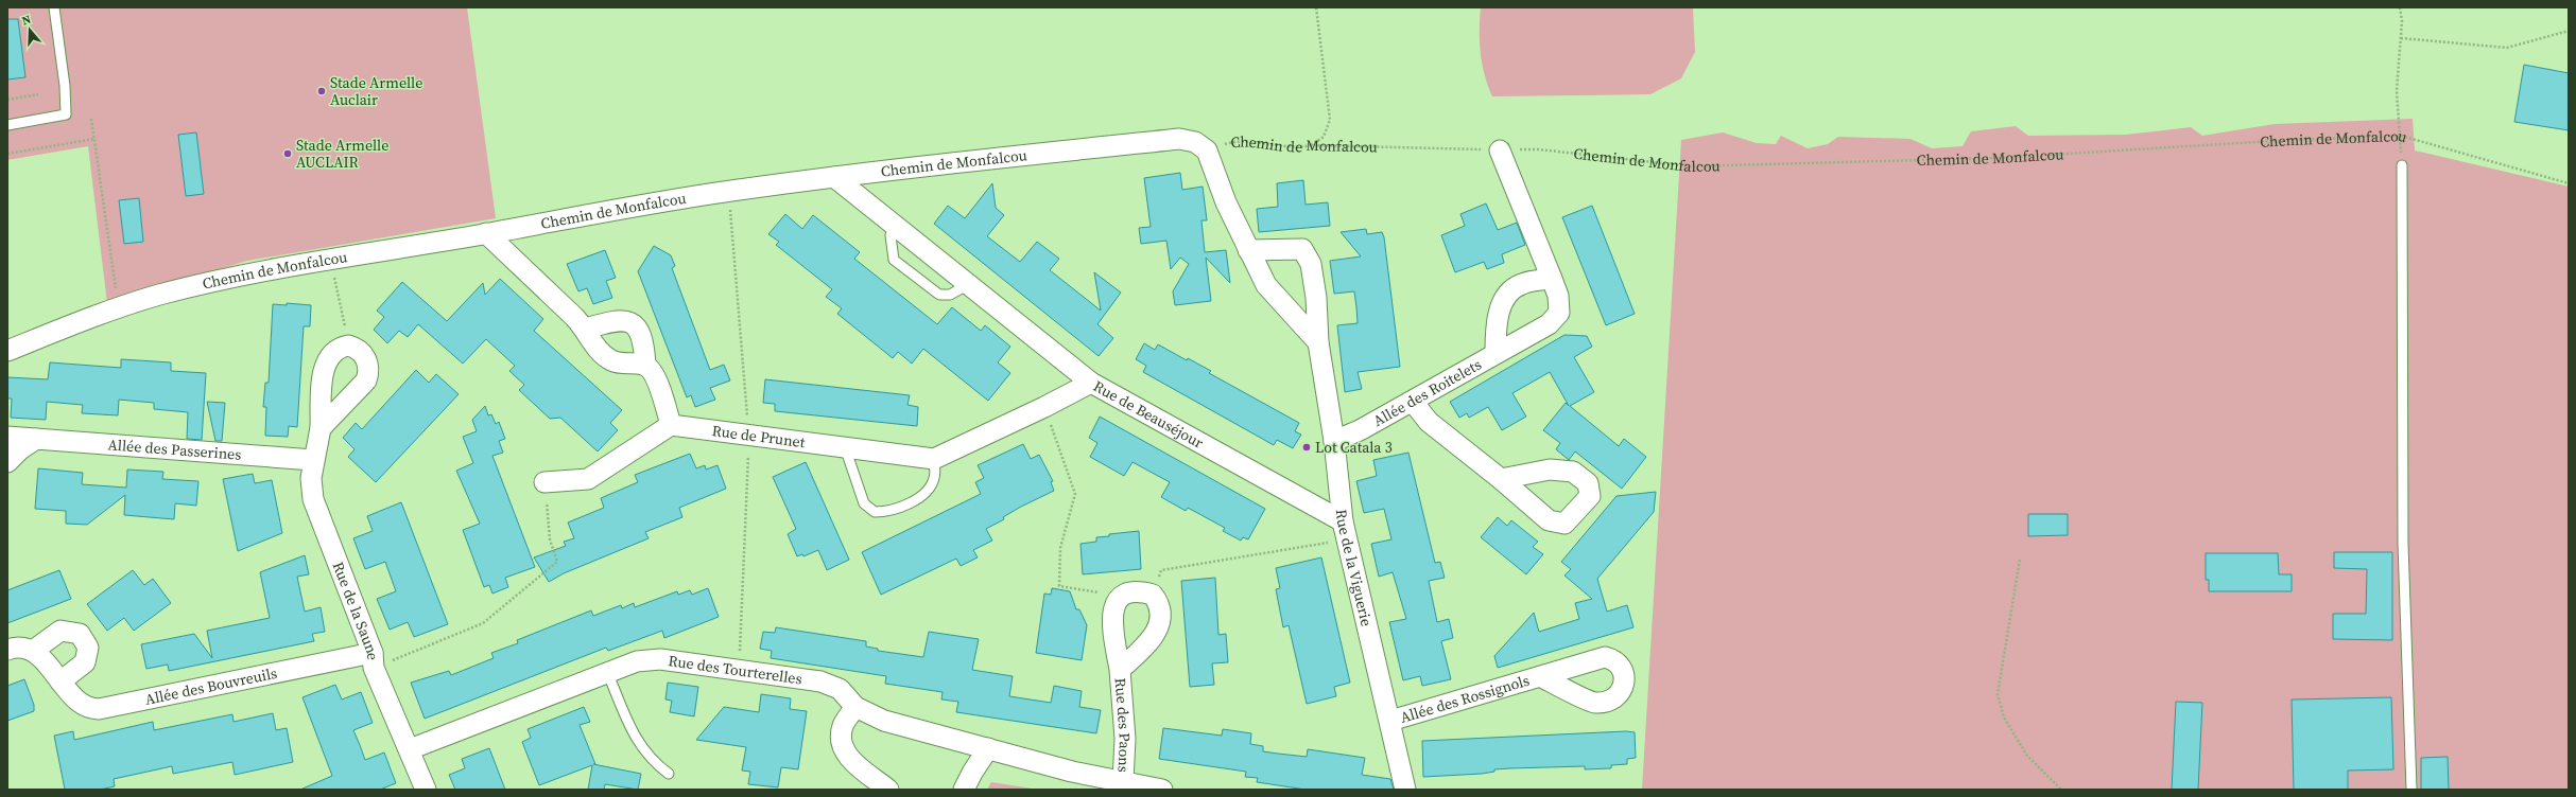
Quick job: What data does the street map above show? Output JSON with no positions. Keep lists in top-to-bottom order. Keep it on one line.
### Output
{"streets":{"street":["Chemin de Monfalcou","Allée des Roitelets","Rue de Beauséjour","Rue de Prunet","Allée des Passerines","Rue de la Viguerie","Rue de la Saune","Rue des Tourterelles","Allée des Bouvreuils","Allée des Rossignols","Rue des Paons"]},"crossings":[["Chemin de Monfalcou","Allée des Roitelets"],["Chemin de Monfalcou","Rue de Beauséjour"],["Allée des Roitelets","Rue de la Viguerie"],["Rue de Beauséjour","Rue de la Viguerie"],["Allée des Passerines","Rue de la Saune"],["Rue de la Viguerie","Allée des Rossignols"],["Rue de la Saune","Rue des Tourterelles"],["Rue de la Saune","Allée des Bouvreuils"],["Rue des Tourterelles","Rue des Paons"]],"places":["Stade Armelle Auclair","Stade Armelle AUCLAIR","Lot Catala 3"],"north":"top"}
